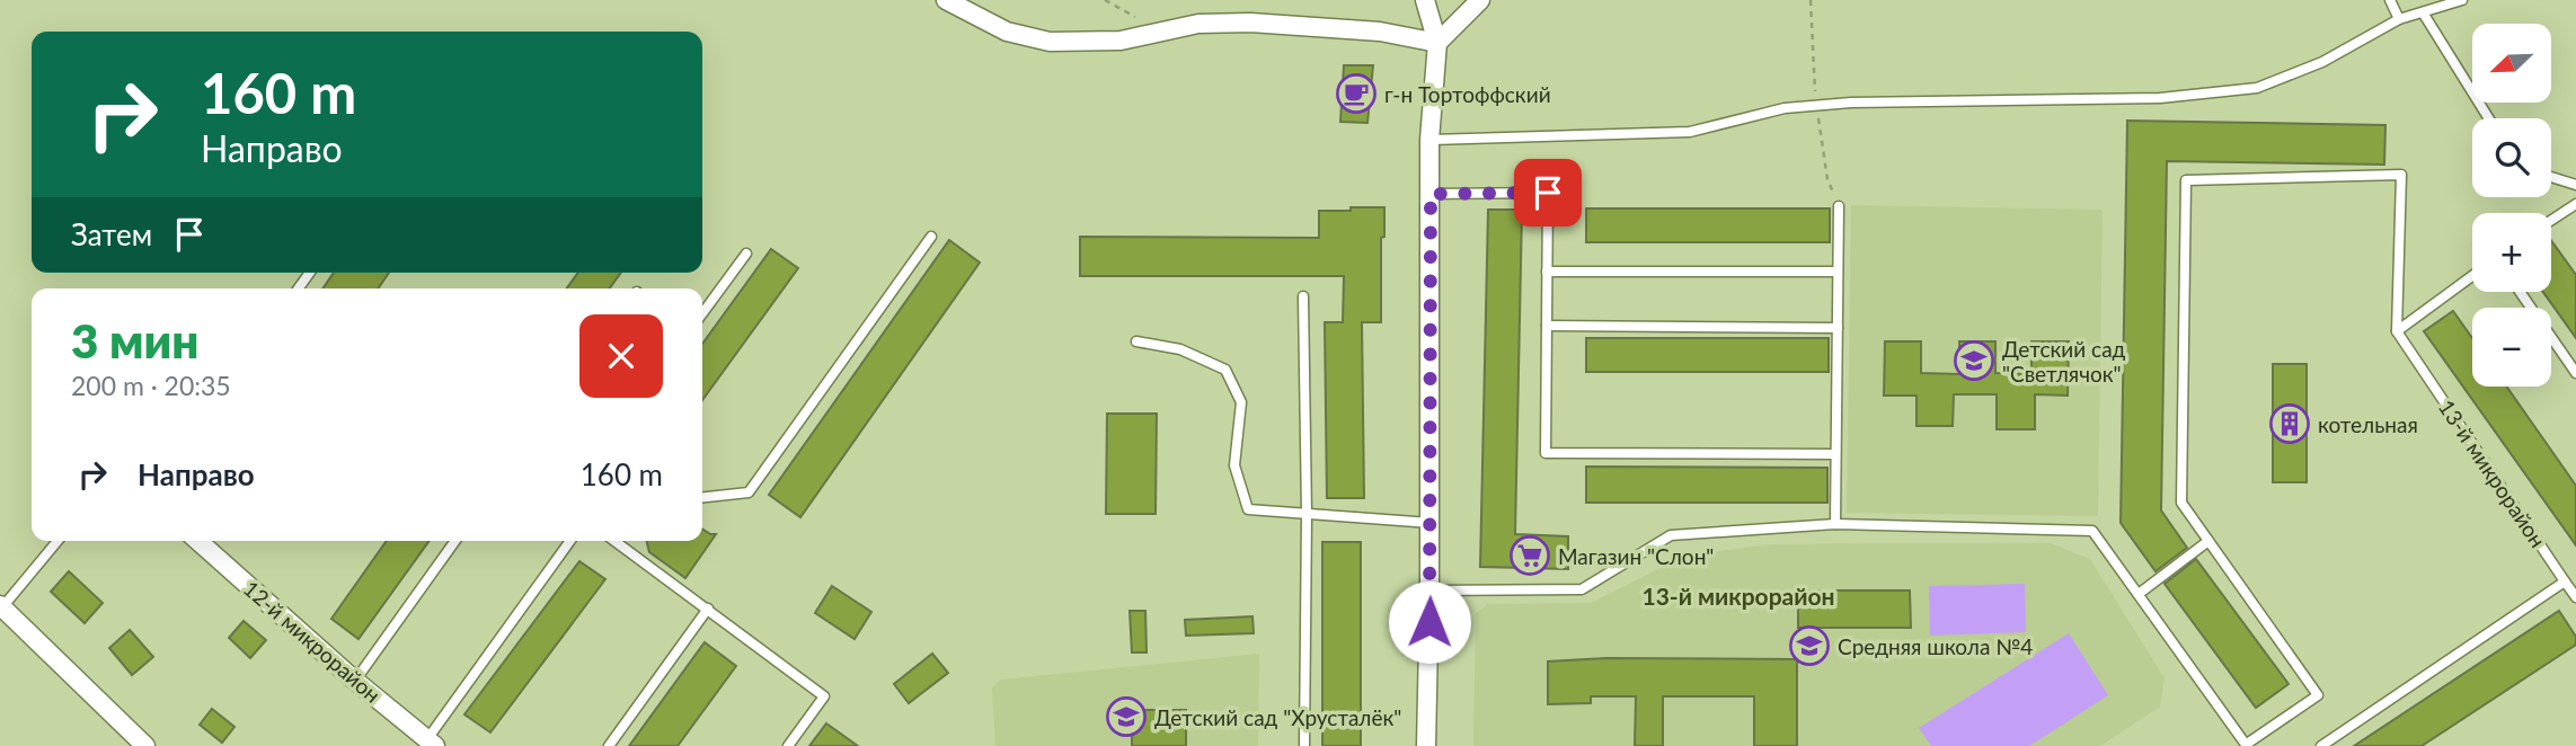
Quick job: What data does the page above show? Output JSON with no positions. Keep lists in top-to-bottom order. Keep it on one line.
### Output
{"streets":{"street":["12-й микрорайон"],"lane":["13-й микрорайон"]},"districts":["13-й микрорайон"],"places":{"cafe":["г-н Тортоффский"],"school or university":["Детский сад \"Светлячок\"","Средняя школа №4","Детский сад \"Хрусталёк\""],"building":["котельная"],"supermarket":["Магазин \"Слон\""]},"north":"bottom left","page":{"map_buttons":["+","−"],"turn":["160 m","Направо"],"then":"Затем","heading":["3 мин","200 m · 20:35"],"list":[{"name":"Направо","value":"160 m"}]}}
